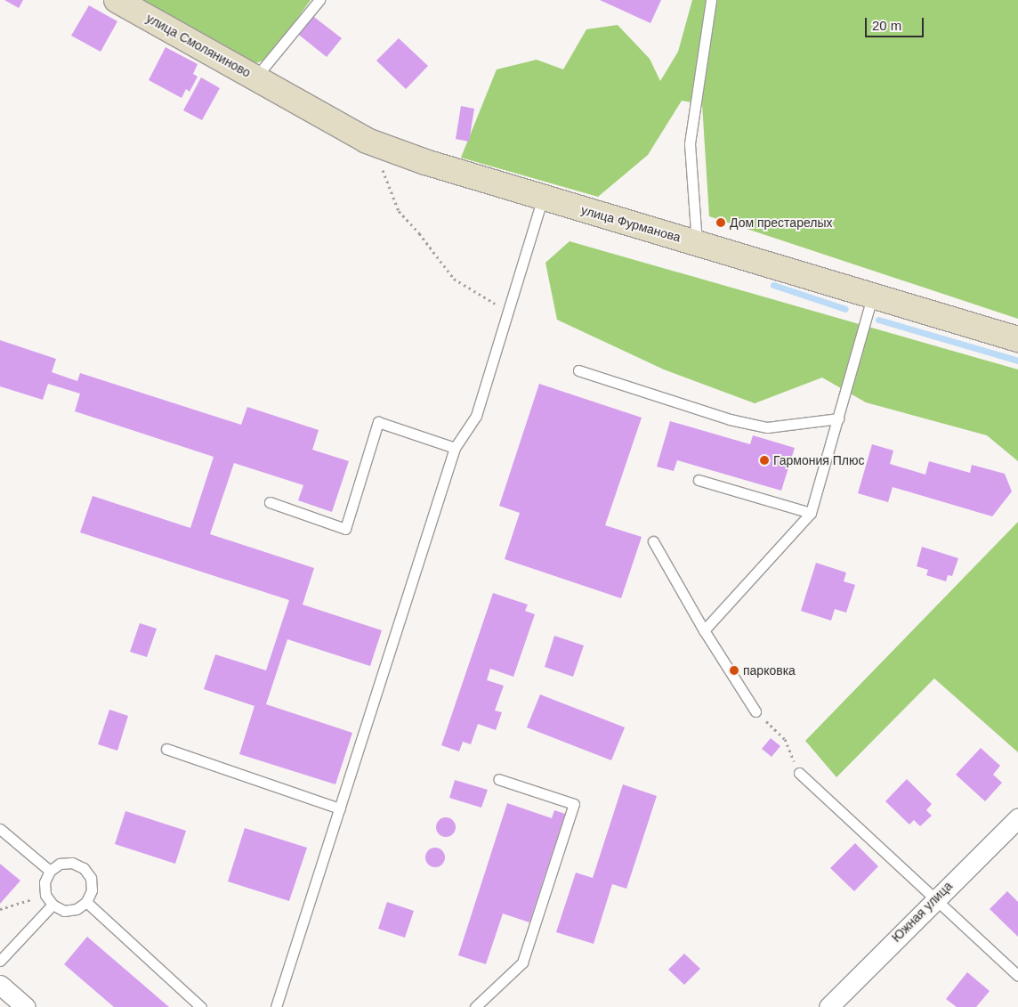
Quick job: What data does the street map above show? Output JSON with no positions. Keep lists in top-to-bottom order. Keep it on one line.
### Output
{"streets":{"main road":["улица Смоляниново","улица Фурманова"],"street":["Южная улица"]},"crossings":[["улица Смоляниново","улица Фурманова"]],"places":["Дом престарелых","Гармония Плюс","парковка"],"scale_bar":"20 m"}
